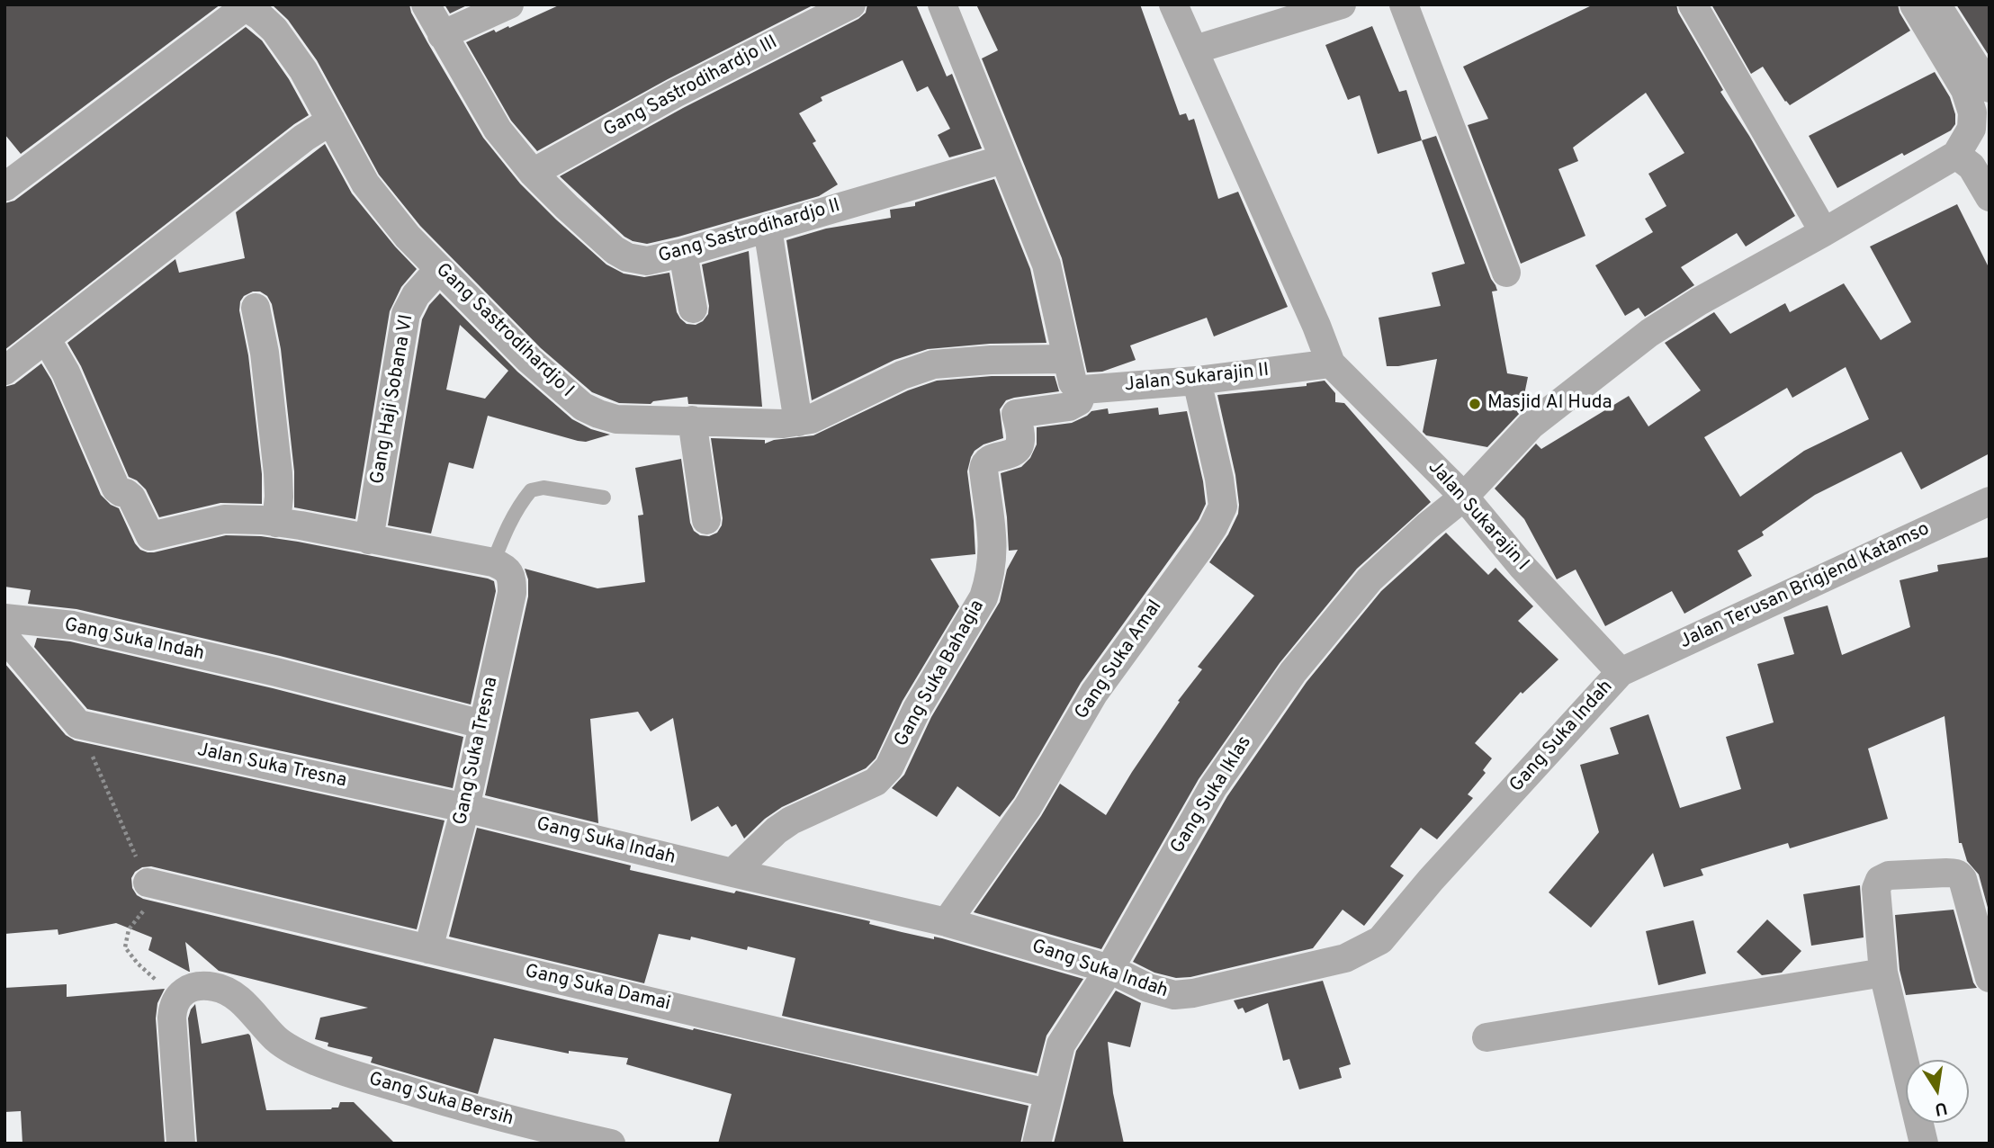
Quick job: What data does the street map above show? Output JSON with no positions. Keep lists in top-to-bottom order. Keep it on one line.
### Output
{"streets":{"street":["Gang Sastrodihardjo III","Gang Sastrodihardjo II","Gang Sastrodihardjo I","Jalan Sukarajin II","Gang Haji Sobana VI","Jalan Sukarajin I","Jalan Terusan Brigjend Katamso","Gang Suka Indah","Gang Suka Amal","Gang Suka Bahagia","Gang Suka Tresna","Jalan Suka Tresna","Gang Suka Iklas","Gang Suka Damai","Gang Suka Bersih"]},"crossings":[["Gang Sastrodihardjo III","Gang Sastrodihardjo II"],["Gang Sastrodihardjo I","Gang Haji Sobana VI"],["Jalan Sukarajin II","Jalan Sukarajin I"],["Jalan Sukarajin II","Gang Suka Amal"],["Jalan Sukarajin II","Gang Suka Bahagia"],["Jalan Sukarajin I","Jalan Terusan Brigjend Katamso"],["Jalan Sukarajin I","Gang Suka Indah"],["Jalan Sukarajin I","Gang Suka Iklas"],["Jalan Terusan Brigjend Katamso","Gang Suka Indah"],["Gang Suka Indah","Gang Suka Amal"],["Gang Suka Indah","Gang Suka Bahagia"],["Gang Suka Indah","Gang Suka Tresna"],["Gang Suka Indah","Jalan Suka Tresna"],["Gang Suka Indah","Gang Suka Iklas"],["Gang Suka Tresna","Jalan Suka Tresna"],["Gang Suka Tresna","Gang Suka Damai"],["Gang Suka Iklas","Gang Suka Damai"]],"places":["Masjid Al Huda"],"north":"bottom"}
